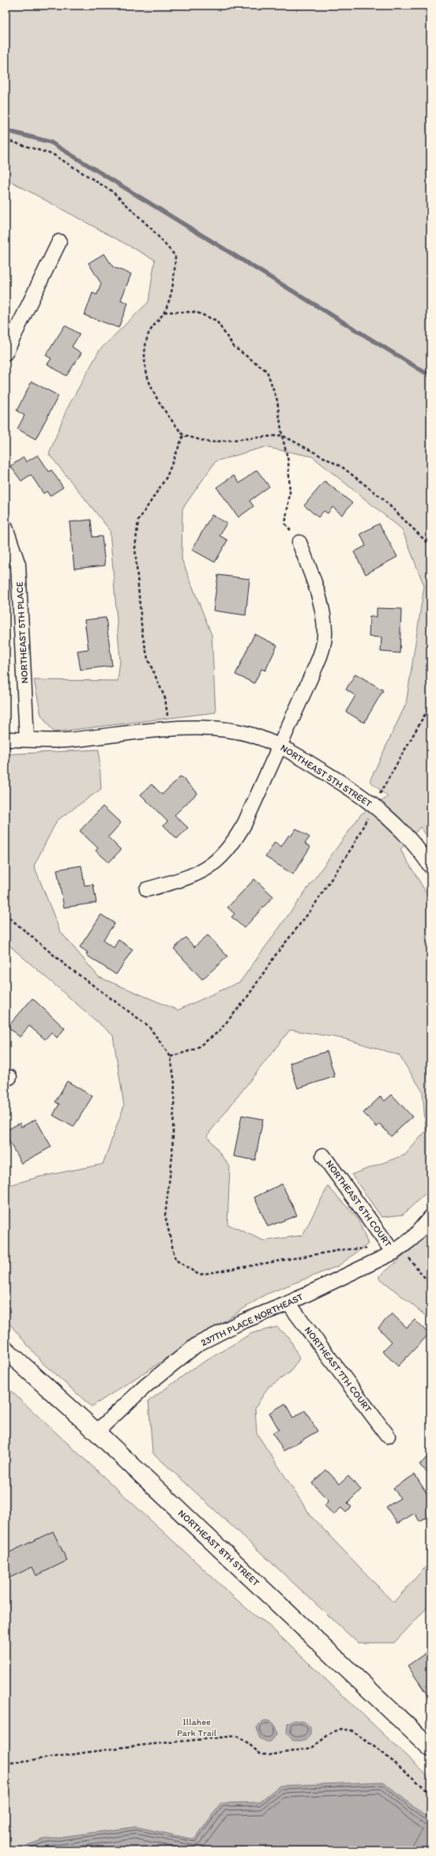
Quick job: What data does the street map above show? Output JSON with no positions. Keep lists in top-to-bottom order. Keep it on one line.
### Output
{"streets":{"street":["NORTHEAST 5TH PLACE","NORTHEAST 5TH STREET","NORTHEAST 6TH COURT","237TH PLACE NORTHEAST","NORTHEAST 7TH COURT","NORTHEAST 8TH STREET"]},"crossings":[["NORTHEAST 5TH PLACE","NORTHEAST 5TH STREET"],["NORTHEAST 6TH COURT","237TH PLACE NORTHEAST"],["237TH PLACE NORTHEAST","NORTHEAST 7TH COURT"],["237TH PLACE NORTHEAST","NORTHEAST 8TH STREET"]],"parks":["Illahee Park Trail"]}
